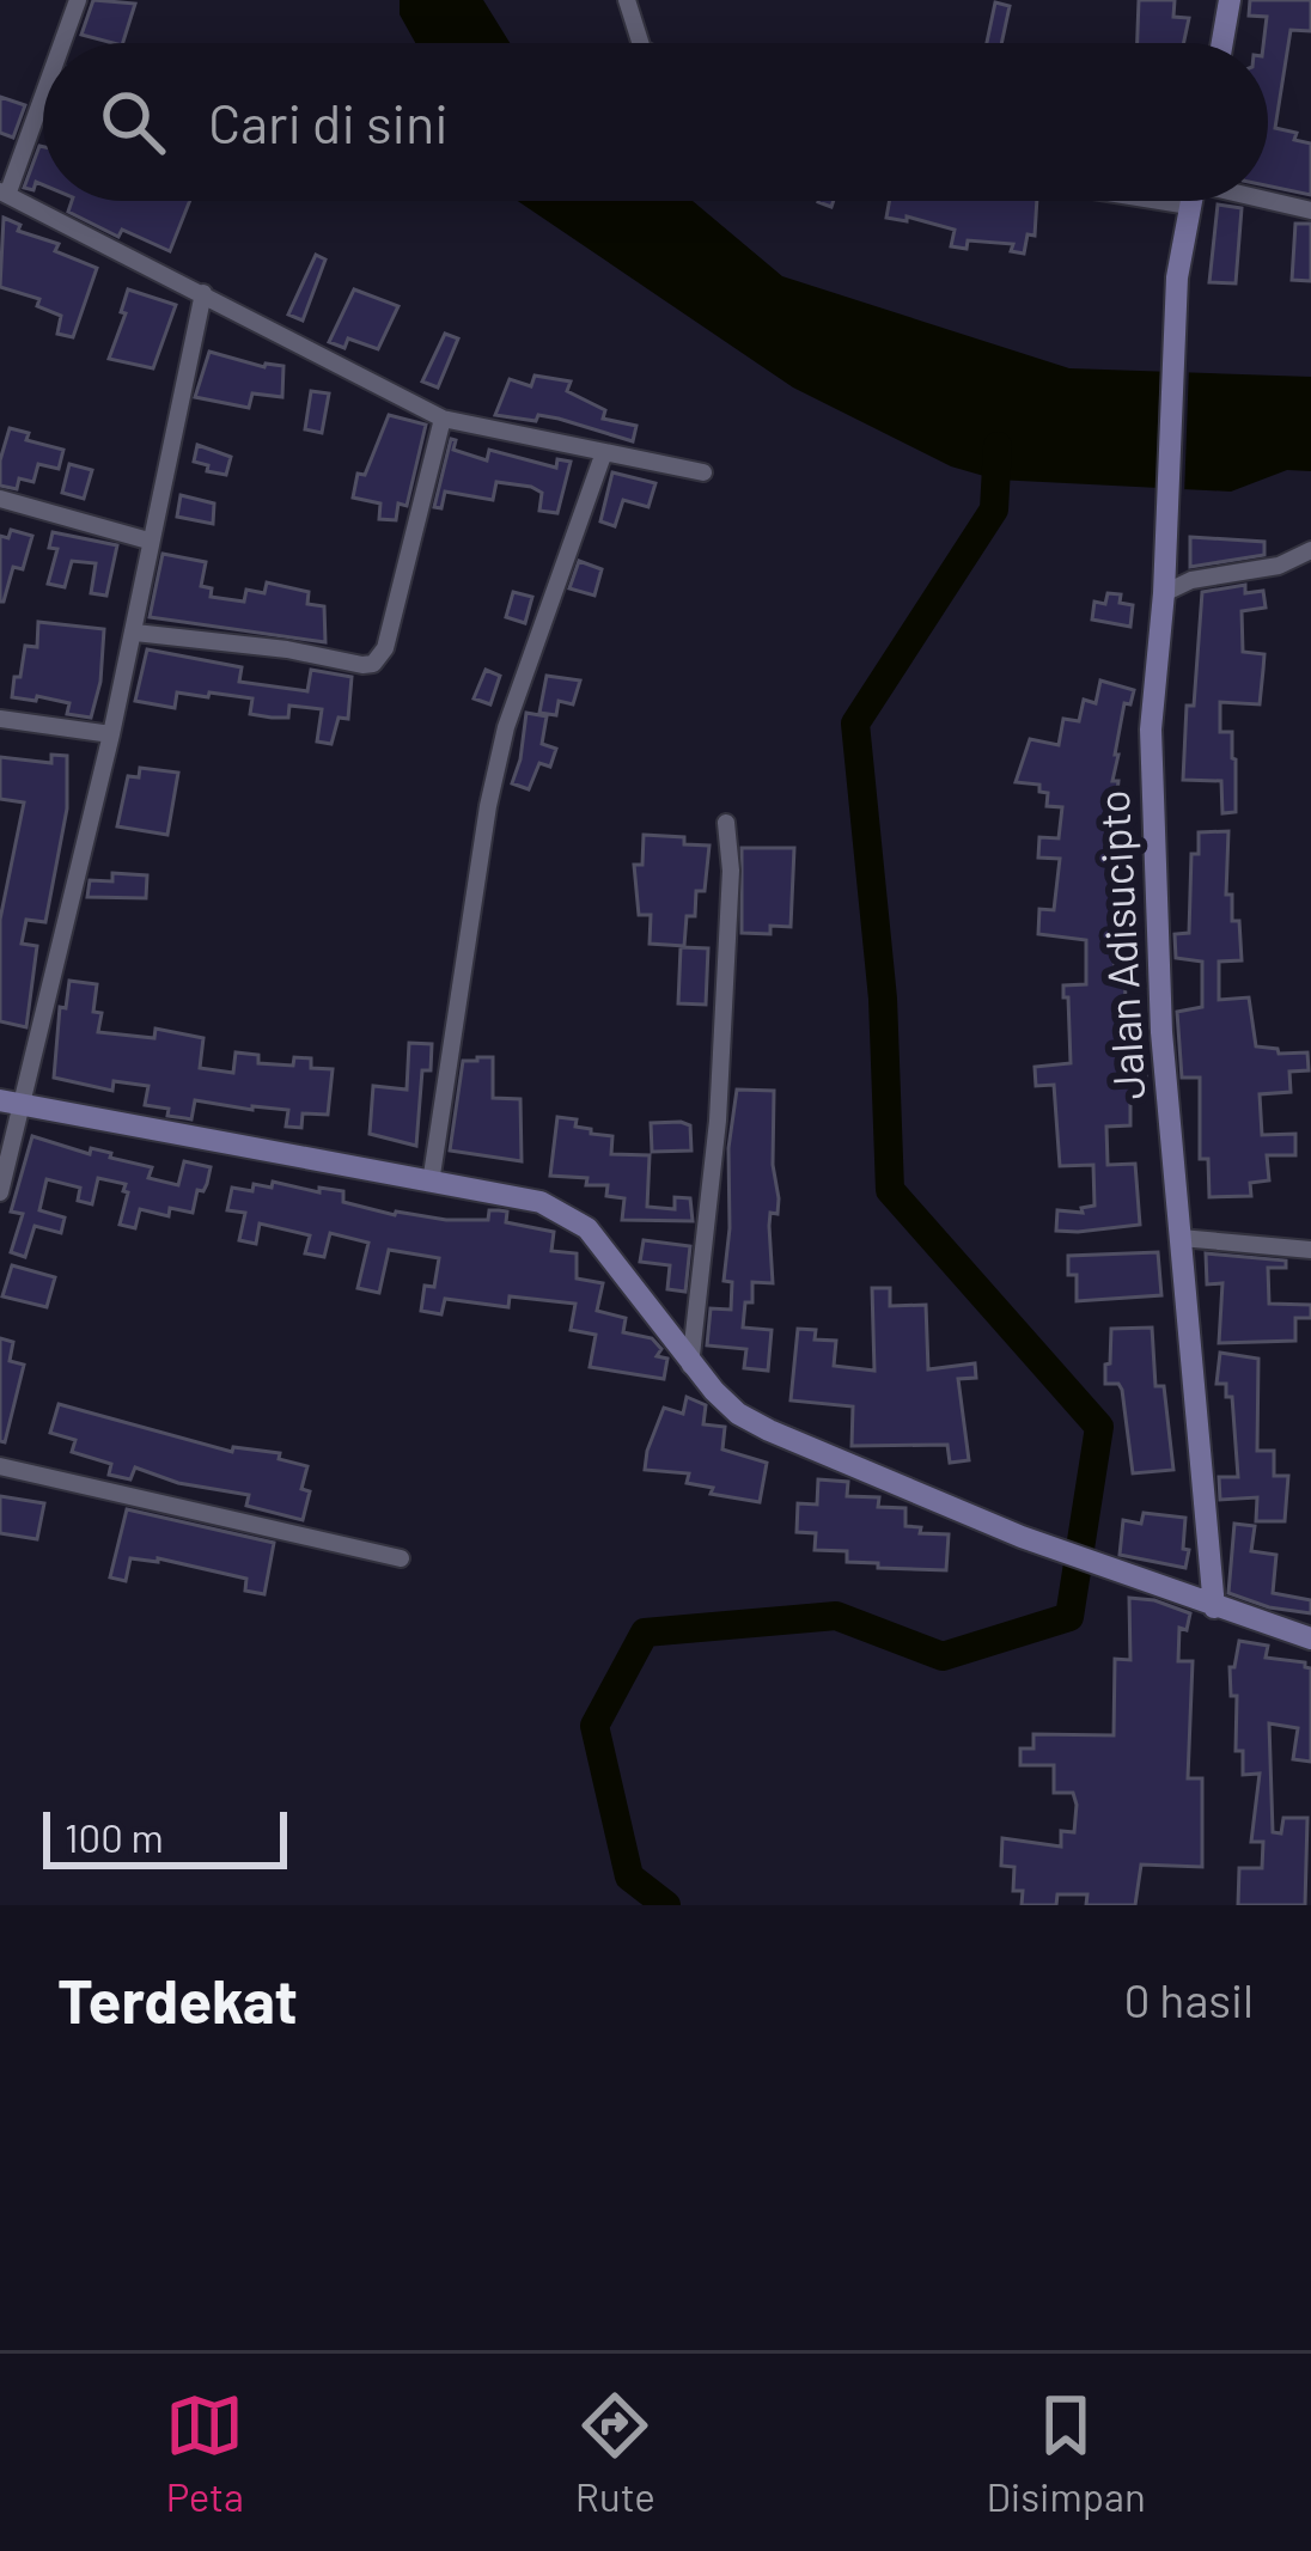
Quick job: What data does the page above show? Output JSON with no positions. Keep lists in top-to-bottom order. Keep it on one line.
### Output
{"streets":{"main road":["Jalan Adisucipto"]},"scale_bar":"100 m","page":{"search":"Cari di sini","scale":"100 m","heading":["Terdekat","0 hasil"],"nav":["Peta","Rute","Disimpan"]}}
